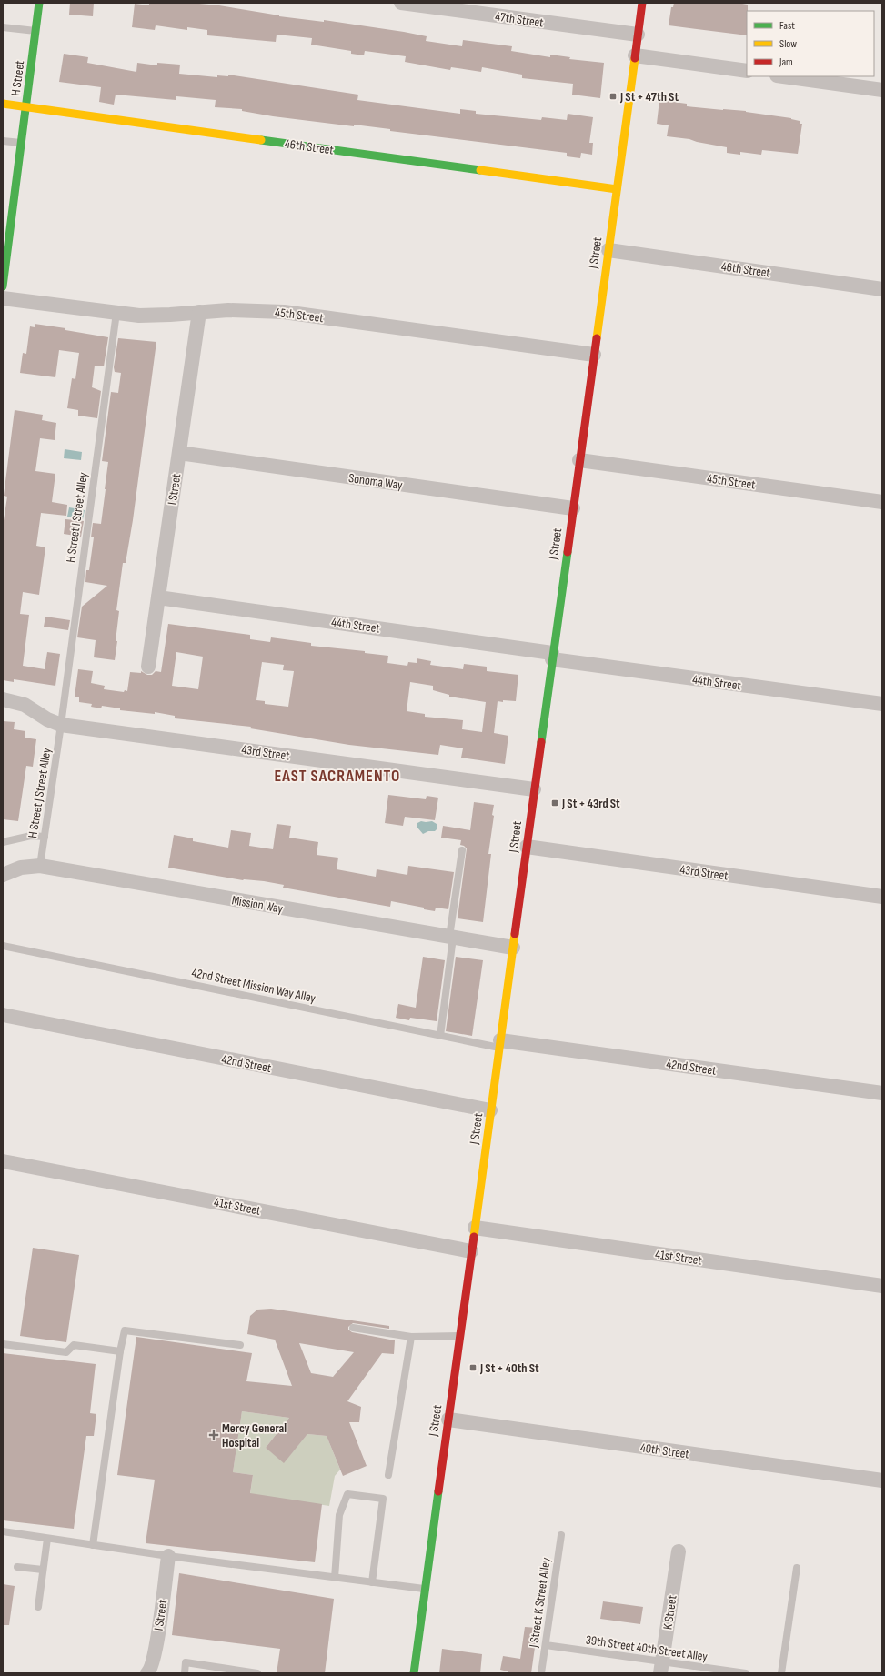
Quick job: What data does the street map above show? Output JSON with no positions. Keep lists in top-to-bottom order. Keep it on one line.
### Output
{"streets":{"main road":["H Street","46th Street","J Street"],"street":["47th Street","45th Street","Sonoma Way","I Street","44th Street","43rd Street","Mission Way","42nd Street","41st Street","40th Street","K Street"],"lane":["H Street I Street Alley","H Street J Street Alley","42nd Street Mission Way Alley","J Street K Street Alley","39th Street 40th Street Alley"]},"crossings":[["47th Street","J Street"],["H Street","46th Street"],["46th Street","J Street"],["J Street","45th Street"],["J Street","Sonoma Way"],["J Street","44th Street"],["J Street","43rd Street"],["J Street","Mission Way"],["J Street","42nd Street Mission Way Alley"],["J Street","42nd Street"],["J Street","41st Street"],["J Street","40th Street"],["45th Street","I Street"],["45th Street","H Street I Street Alley"],["Sonoma Way","I Street"],["I Street","44th Street"],["H Street I Street Alley","43rd Street"],["H Street I Street Alley","H Street J Street Alley"],["43rd Street","H Street J Street Alley"],["H Street J Street Alley","Mission Way"],["42nd Street Mission Way Alley","42nd Street"],["J Street K Street Alley","39th Street 40th Street Alley"],["K Street","39th Street 40th Street Alley"]],"districts":["EAST SACRAMENTO"],"places":{"transit":["J St + 47th St","J St + 43rd St","J St + 40th St"],"health":["Mercy General Hospital"]},"legend":["Fast","Slow","Jam"]}
